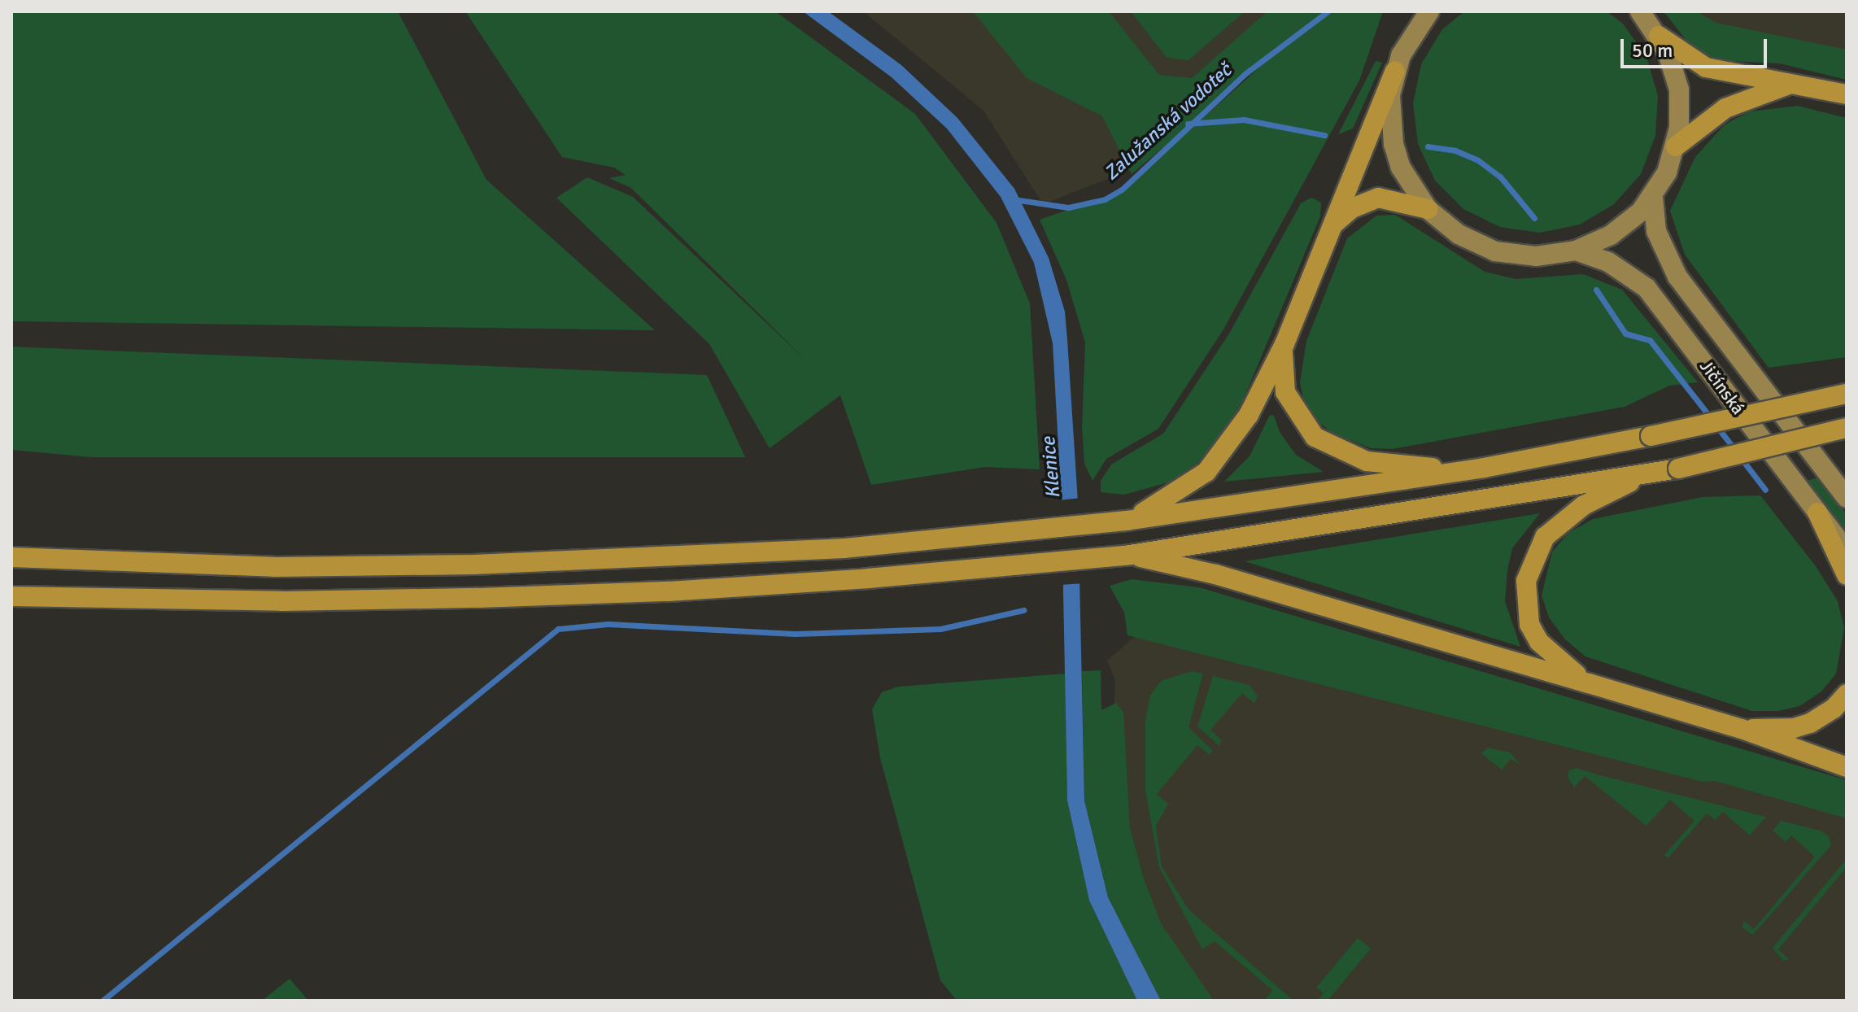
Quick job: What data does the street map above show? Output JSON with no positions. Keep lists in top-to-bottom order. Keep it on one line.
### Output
{"streets":{"main road":["Jičínská"]},"water":["Zalužanská vodoteč","Klenice"],"scale_bar":"50 m"}
